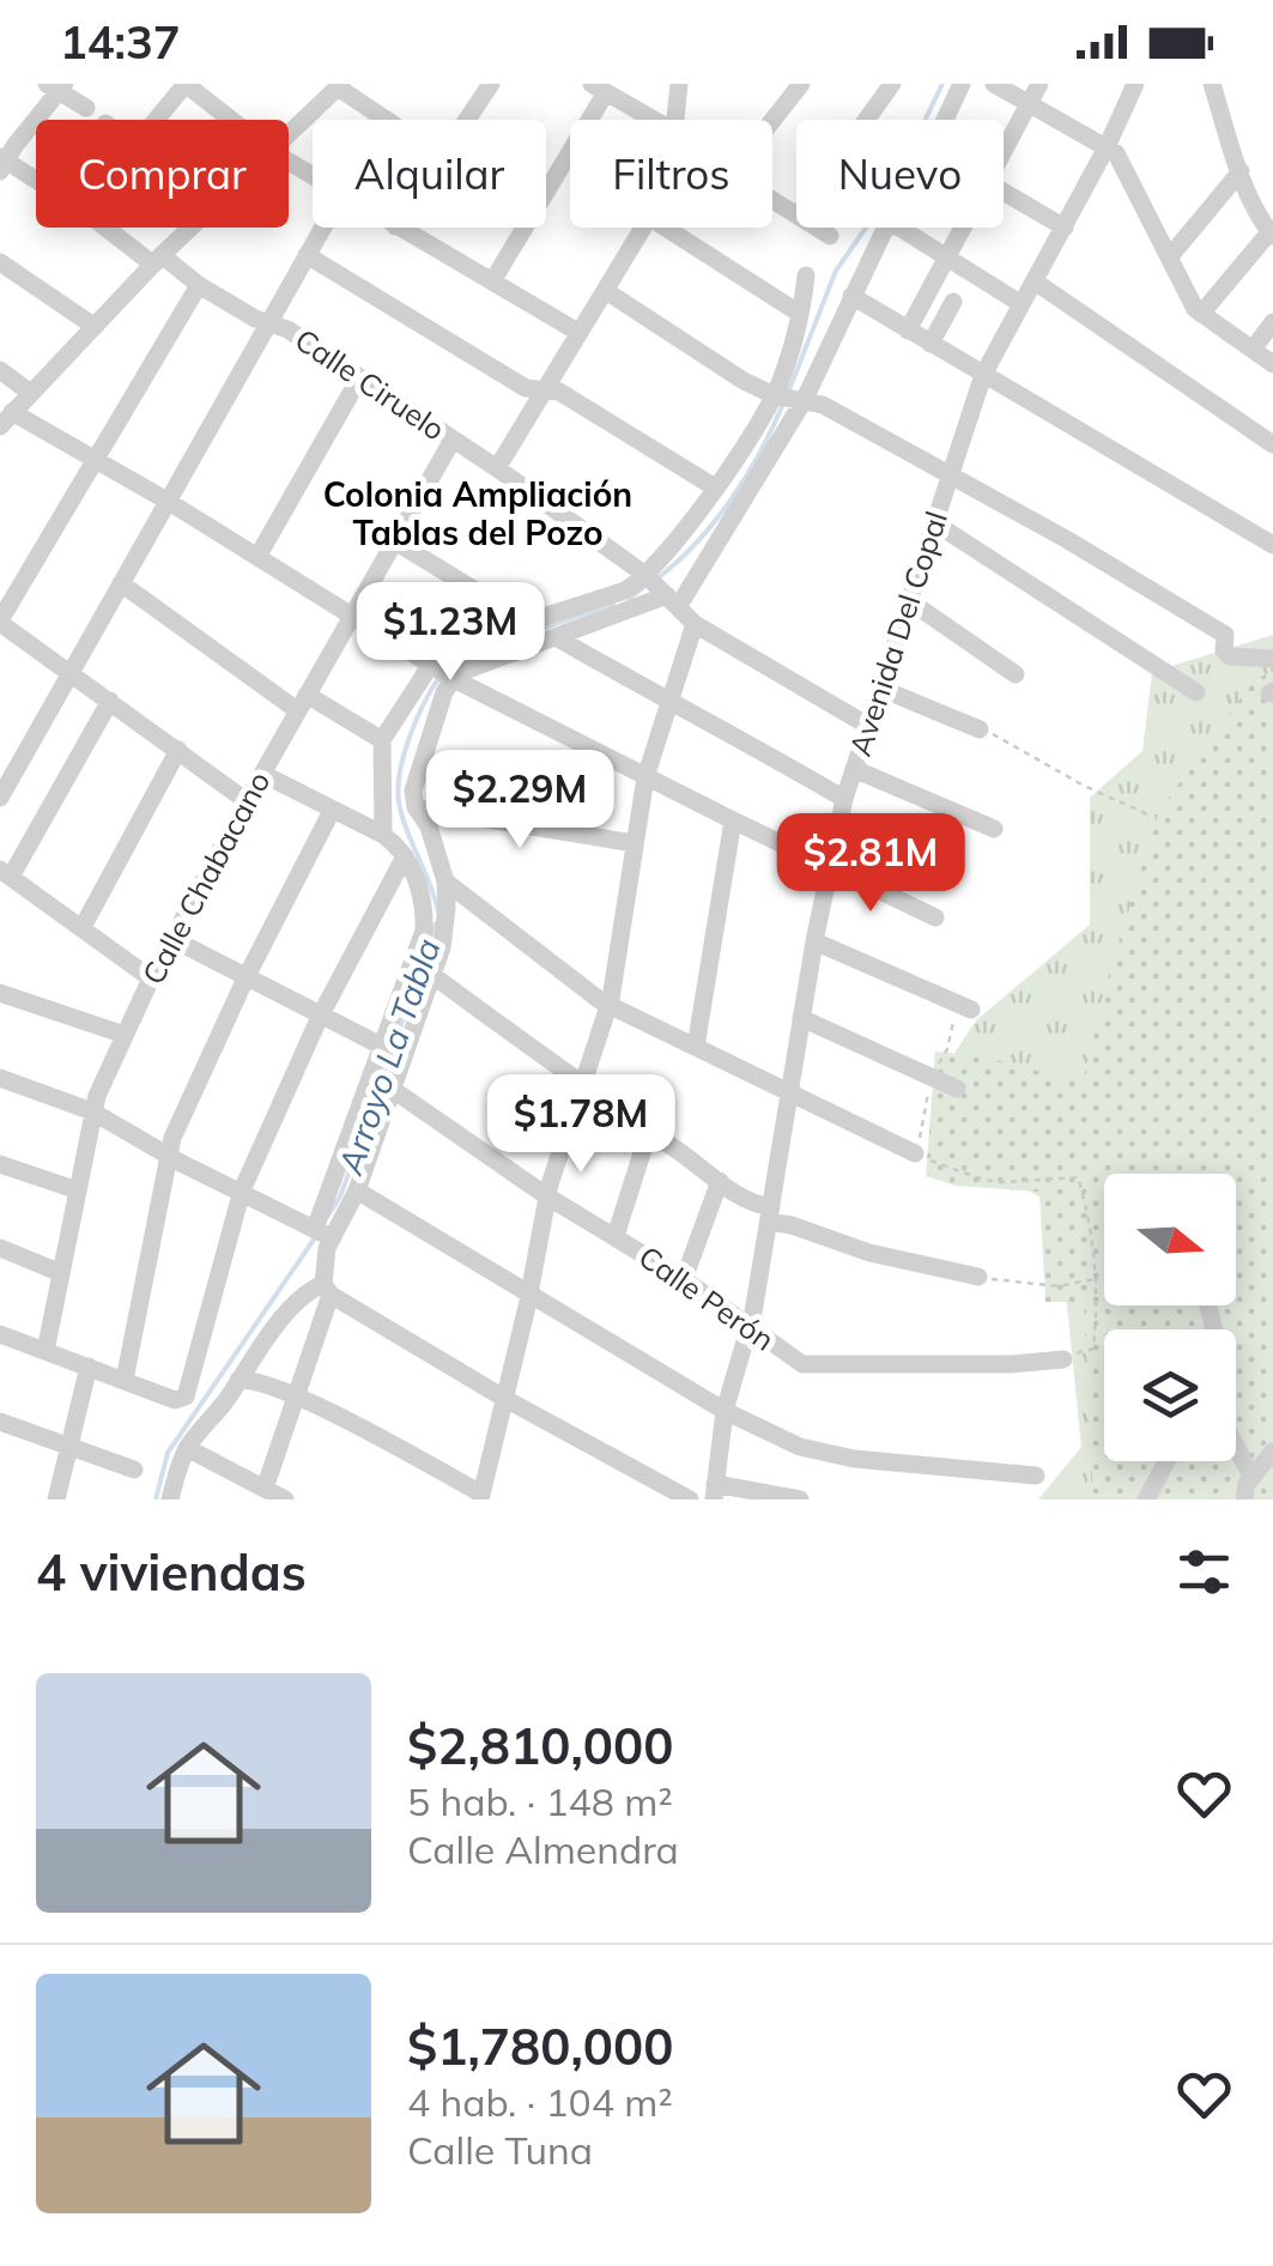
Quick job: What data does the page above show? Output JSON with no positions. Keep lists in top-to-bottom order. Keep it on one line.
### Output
{"streets":{"street":["Calle Ciruelo","Avenida Del Copal","Calle Chabacano","Calle Perón"]},"crossings":[["Calle Ciruelo","Avenida Del Copal"],["Calle Ciruelo","Calle Chabacano"],["Avenida Del Copal","Calle Perón"]],"districts":["Colonia Ampliación Tablas del Pozo"],"water":["Arroyo La Tabla"],"north":"right","page":{"status":"14:37","chip":["Comprar","Alquilar","Filtros","Nuevo"],"price":["$1.23M","$2.29M","$2.81M","$1.78M"],"heading":"4 viviendas","list":[{"name":"$2,810,000","note":"5 hab. · 148 m² · Calle Almendra"},{"name":"$1,780,000","note":"4 hab. · 104 m² · Calle Tuna"}]}}
